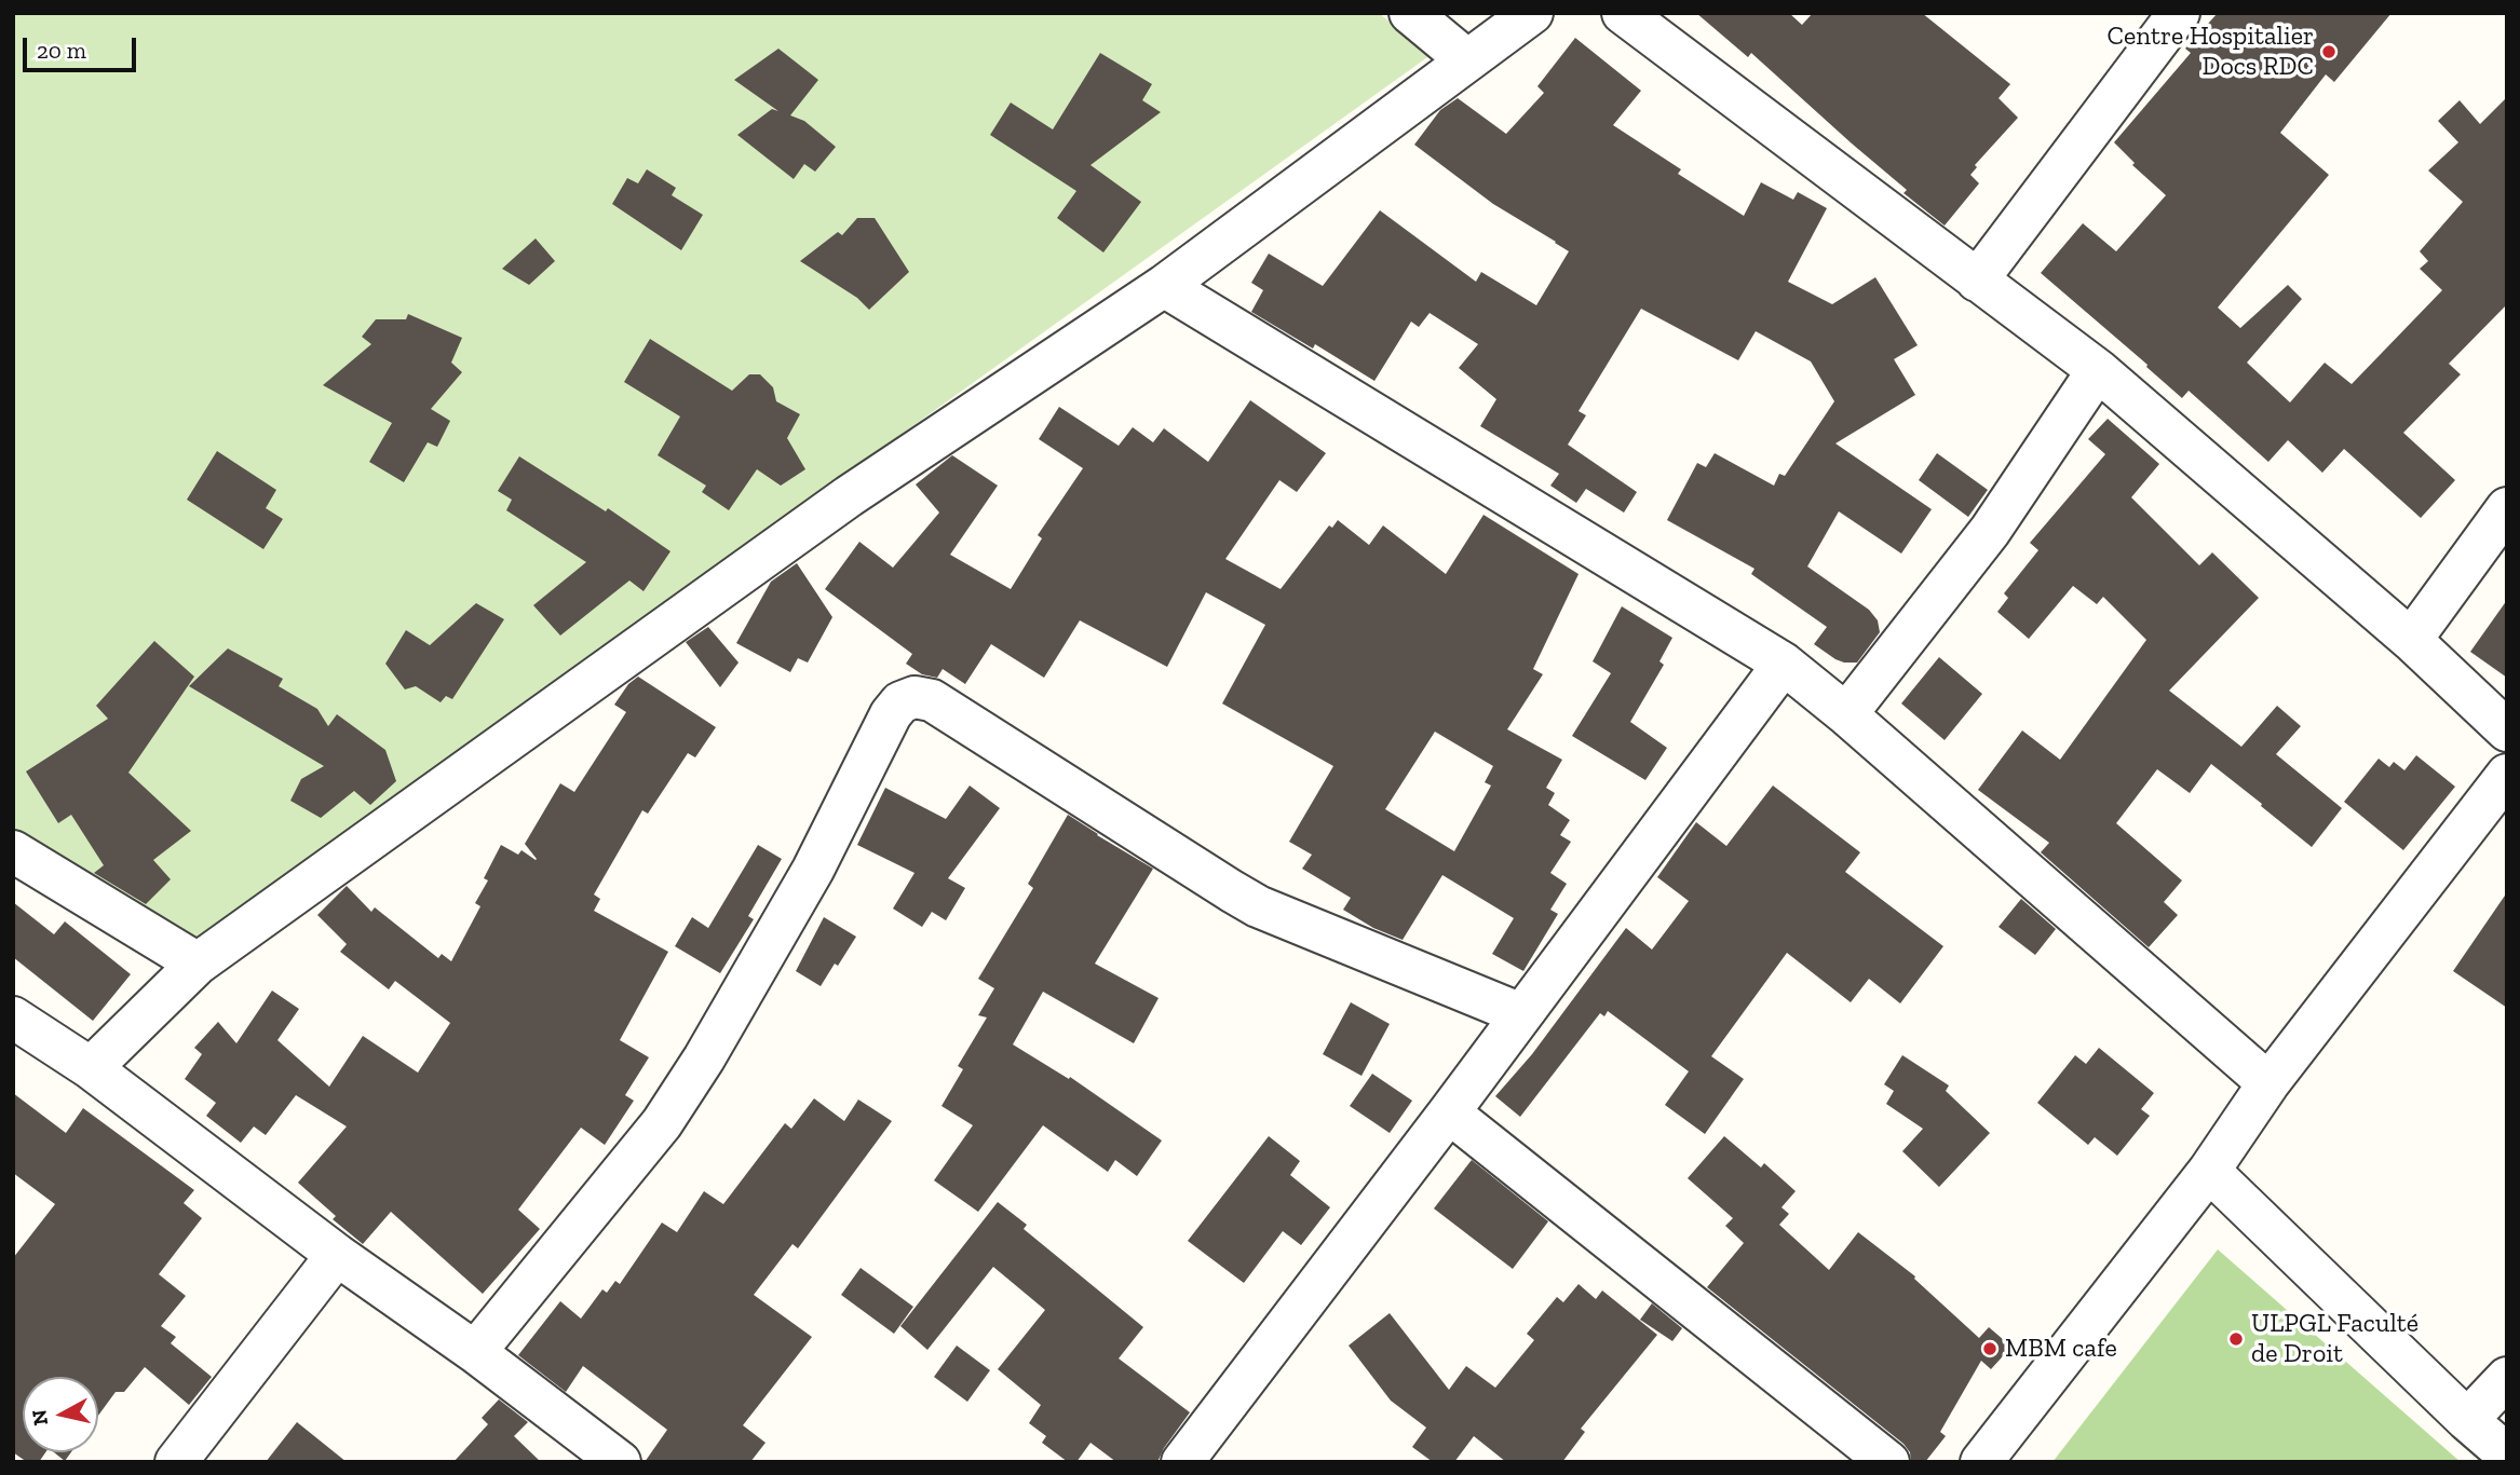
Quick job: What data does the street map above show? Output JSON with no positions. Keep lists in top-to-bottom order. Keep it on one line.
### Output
{"places":["Centre Hospitalier Docs RDC","ULPGL Faculté de Droit","MBM cafe"],"scale_bar":"20 m","north":"left"}
